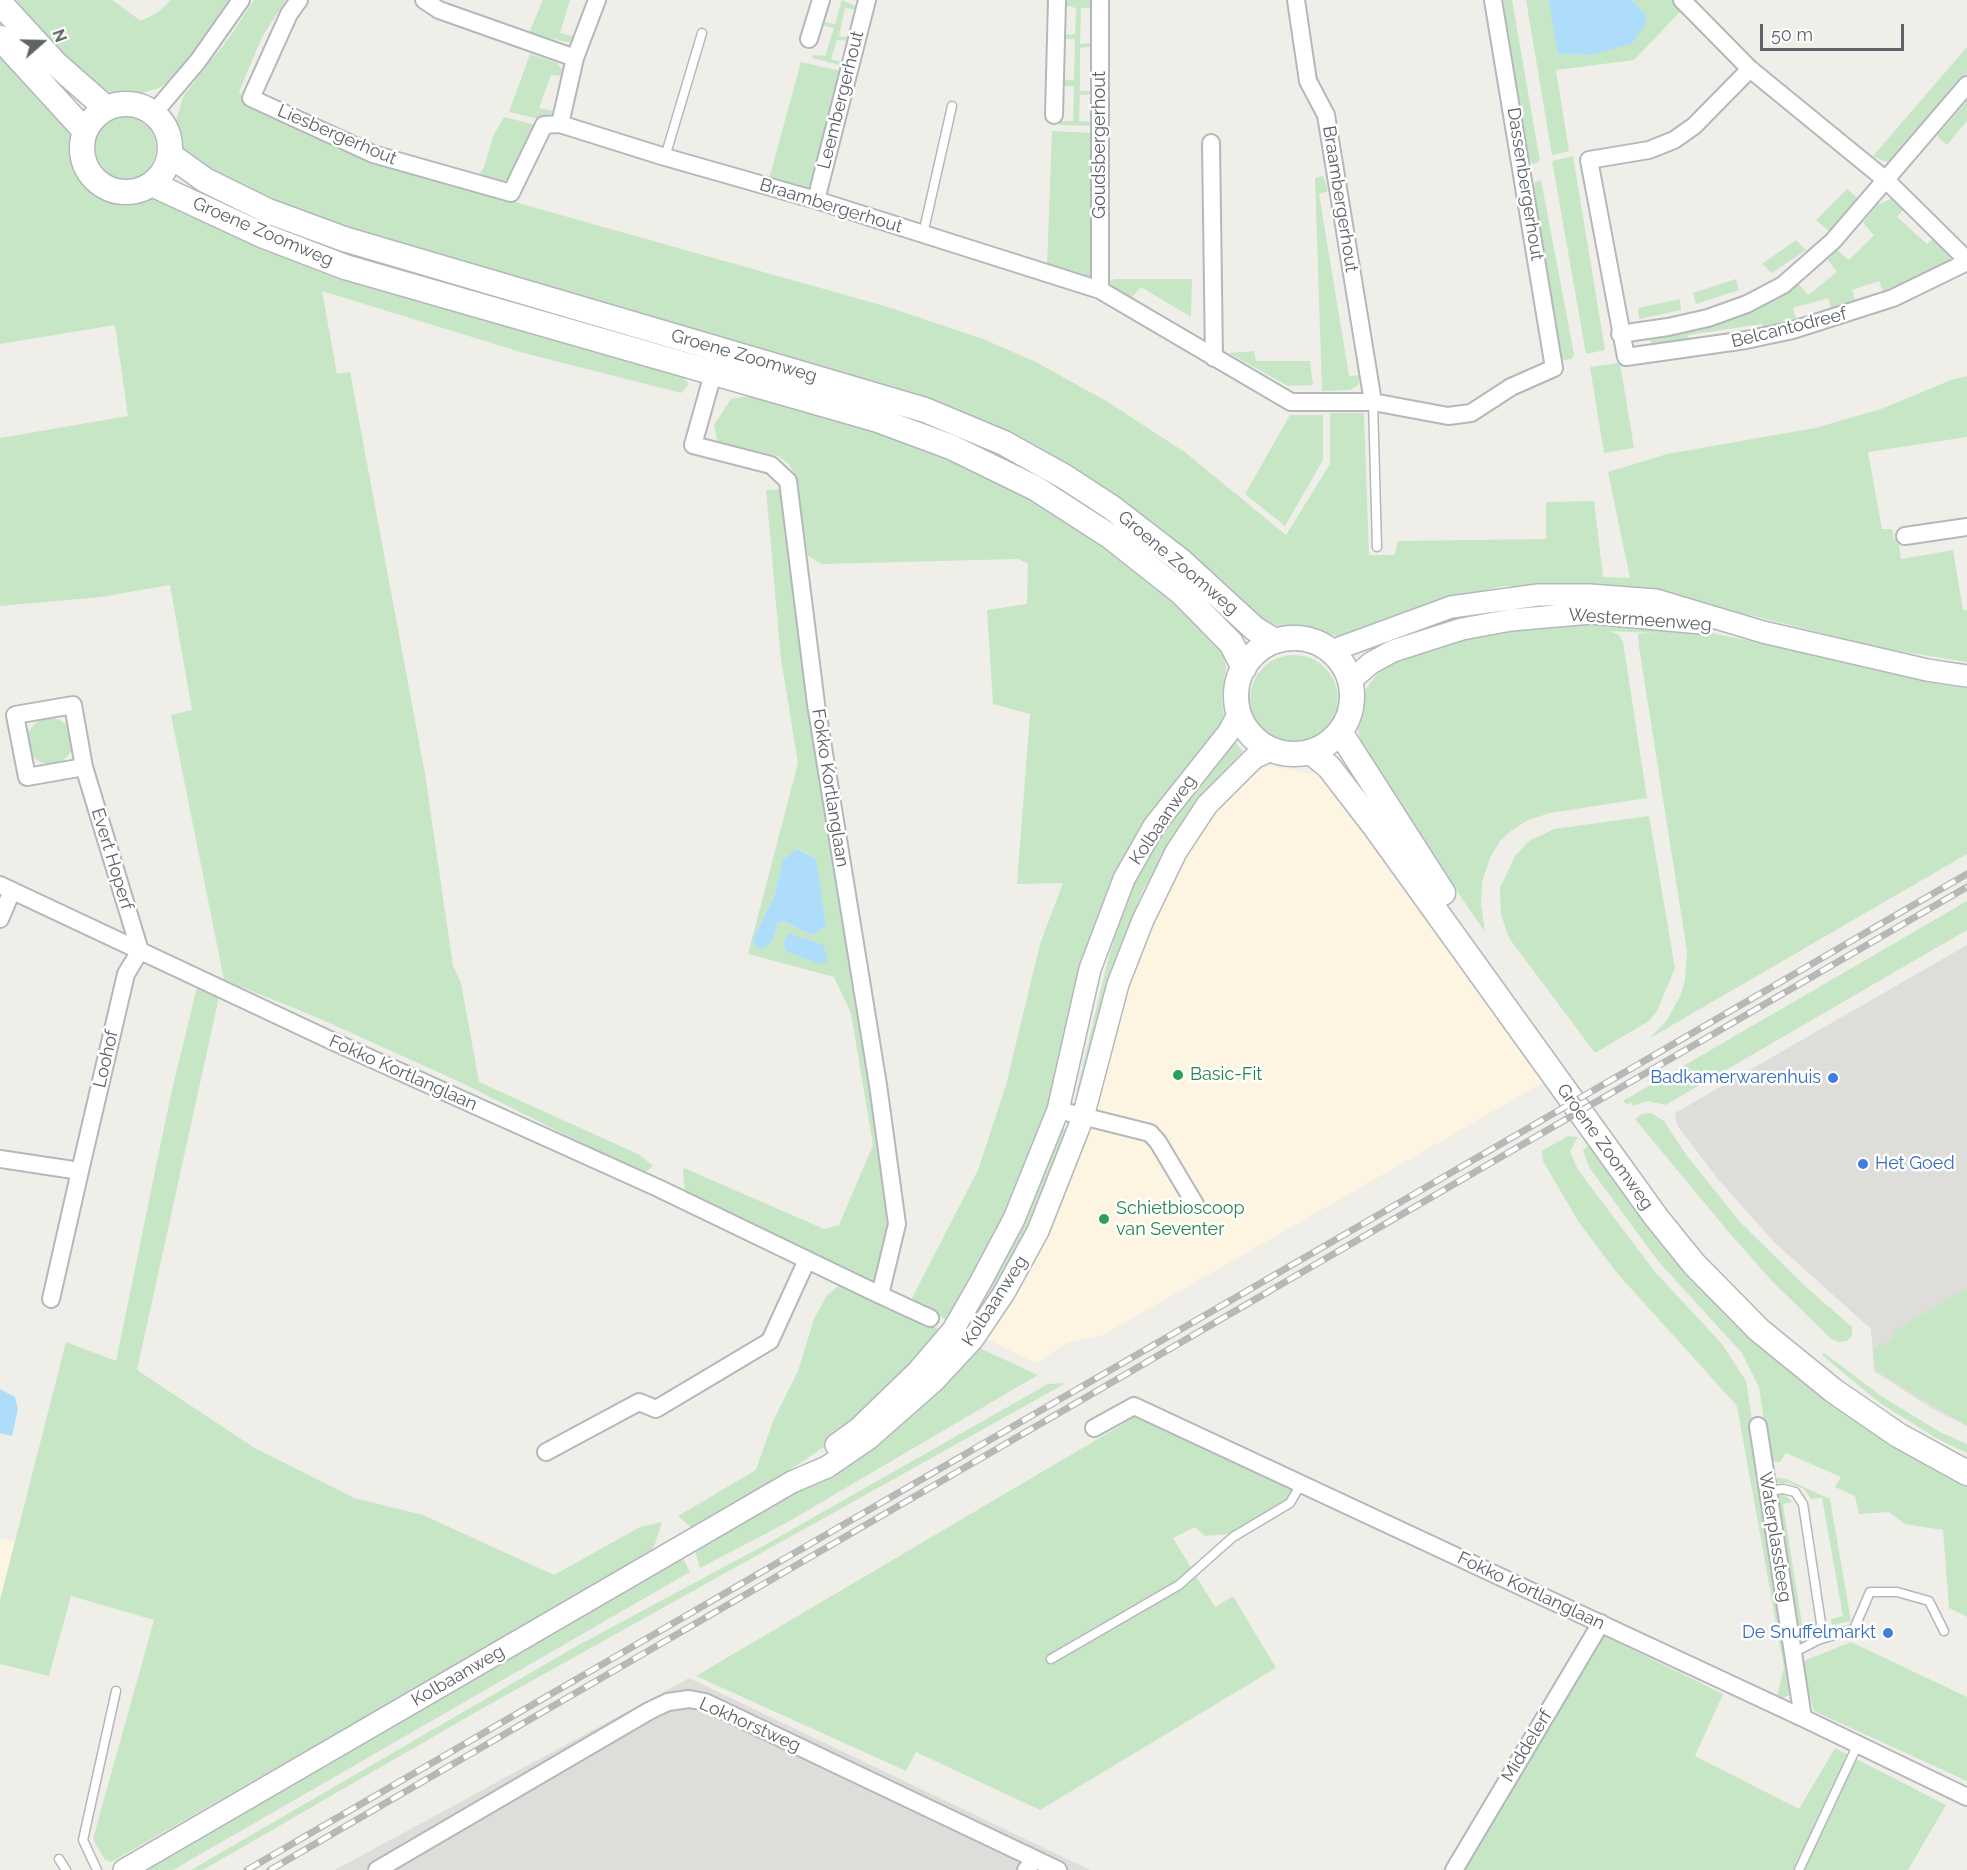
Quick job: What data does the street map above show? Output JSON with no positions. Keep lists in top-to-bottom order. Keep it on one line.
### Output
{"streets":{"main road":["Groene Zoomweg"],"street":["Leembergerhout","Liesbergerhout","Goudsbergerhout","Dassenbergerhout","Braambergerhout","Belcantodreef","Westermeenweg","Fokko Kortlanglaan","Kolbaanweg","Evert Hoperf","Loohof","Waterplassteeg","Lokhorstweg","Middelerf"]},"crossings":[["Leembergerhout","Braambergerhout"],["Liesbergerhout","Braambergerhout"],["Goudsbergerhout","Braambergerhout"],["Dassenbergerhout","Braambergerhout"],["Groene Zoomweg","Westermeenweg"],["Groene Zoomweg","Fokko Kortlanglaan"],["Groene Zoomweg","Kolbaanweg"],["Westermeenweg","Kolbaanweg"],["Fokko Kortlanglaan","Evert Hoperf"],["Fokko Kortlanglaan","Loohof"],["Fokko Kortlanglaan","Waterplassteeg"],["Fokko Kortlanglaan","Middelerf"],["Evert Hoperf","Loohof"]],"places":["Basic-Fit","Badkamerwarenhuis","Het Goed","Schietbioscoop van Seventer","De Snuffelmarkt"],"scale_bar":"50 m","north":"right"}
